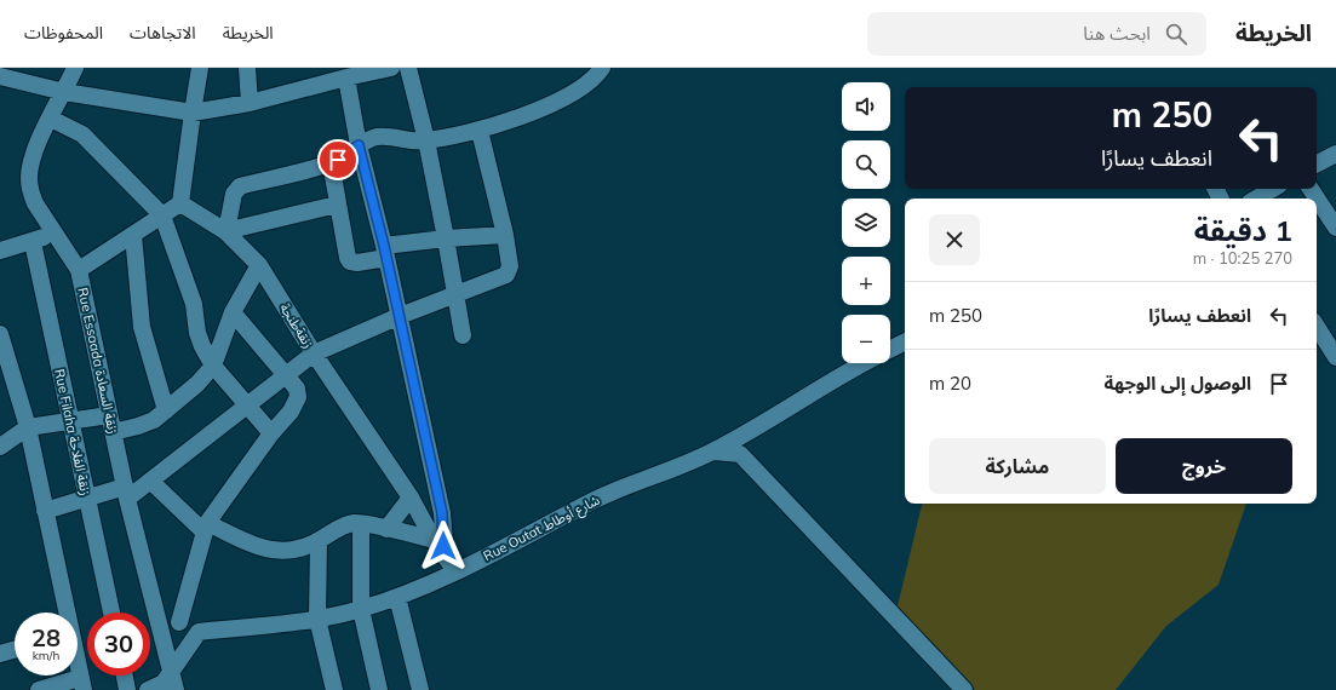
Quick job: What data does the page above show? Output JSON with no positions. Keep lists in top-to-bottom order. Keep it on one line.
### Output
{"streets":{"street":["زنقةطنجة","Rue Essaada زنقة السعادة","Rue Filaha زنقة الفلاحة","Rue Outat شارع أوطاط"]},"crossings":[["زنقةطنجة","Rue Outat شارع أوطاط"]],"page":{"header":"الخريطة","search":"ابحث هنا","nav":["الخريطة","الاتجاهات","المحفوظات"],"map_buttons":["+","−"],"turn":["250 m","انعطف يسارًا"],"heading":["1 دقيقة","270 m · 10:25"],"list":[{"name":"انعطف يسارًا","value":"250 m"},{"name":"الوصول إلى الوجهة","value":"20 m"}],"buttons":["خروج","مشاركة"],"speed":"28 km/h","limit":"30"}}
